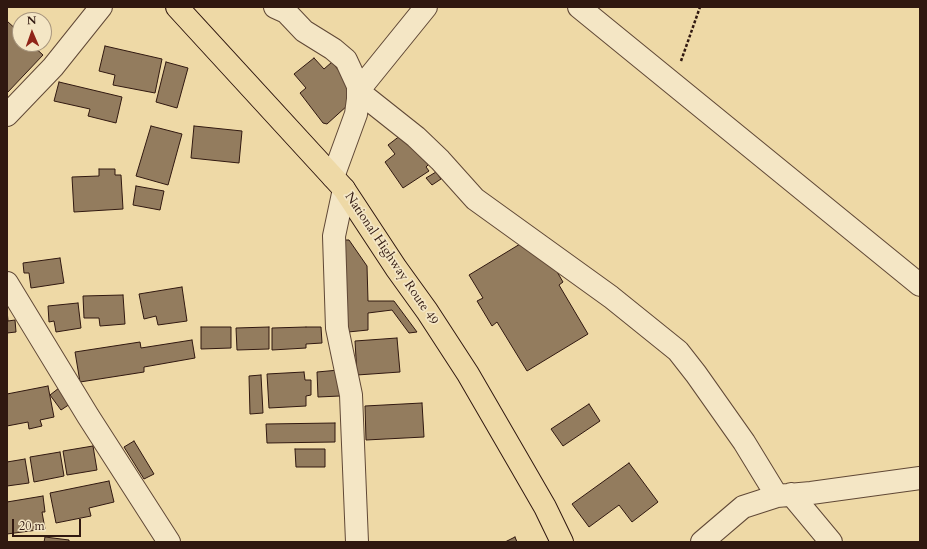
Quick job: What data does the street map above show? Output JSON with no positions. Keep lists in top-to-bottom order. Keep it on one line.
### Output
{"streets":{"highway":["National Highway Route 49"]},"scale_bar":"20 m","north":"top"}
